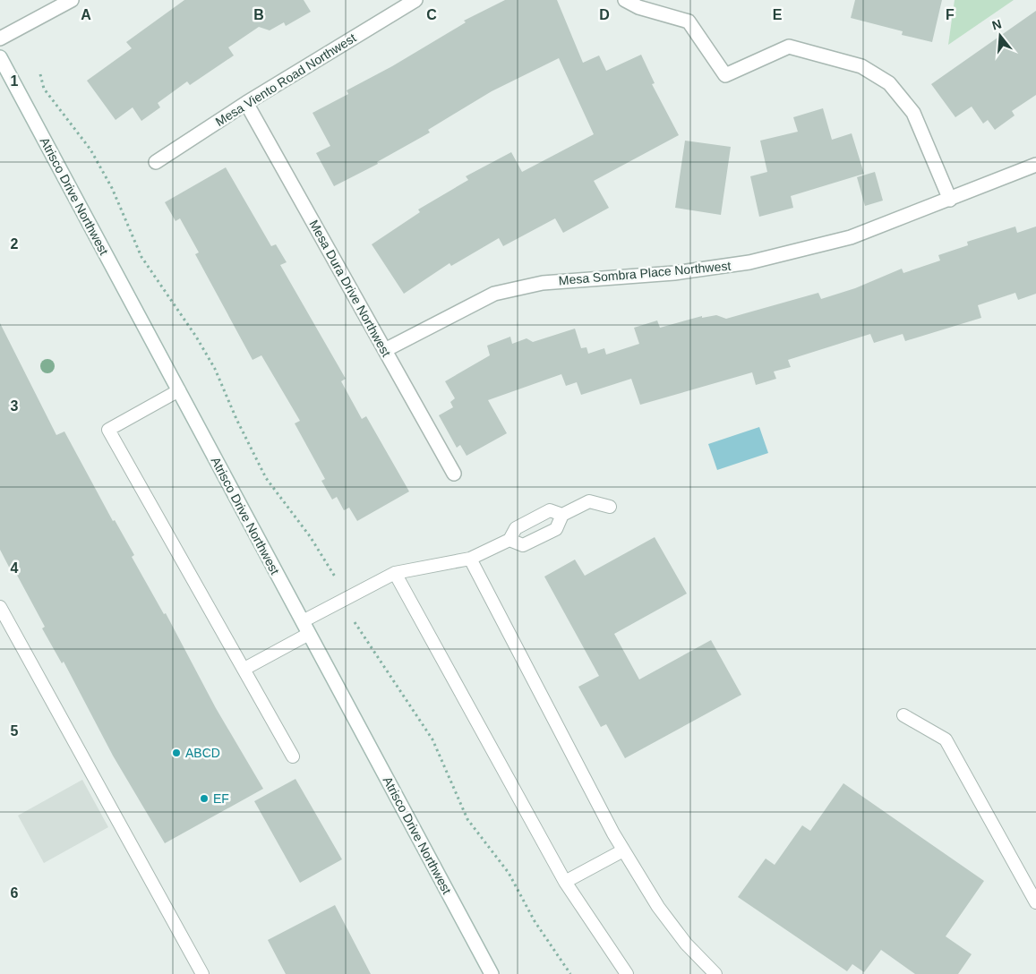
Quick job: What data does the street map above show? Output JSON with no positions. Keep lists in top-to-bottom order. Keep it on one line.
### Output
{"streets":{"street":["Mesa Viento Road Northwest","Atrisco Drive Northwest","Mesa Sombra Place Northwest","Mesa Dura Drive Northwest"]},"crossings":[["Mesa Viento Road Northwest","Mesa Dura Drive Northwest"],["Mesa Sombra Place Northwest","Mesa Dura Drive Northwest"]],"places":["ABCD","EF"],"north":"top","grid":{"columns":["A","B","C","D","E","F"],"rows":["1","2","3","4","5","6"]}}
